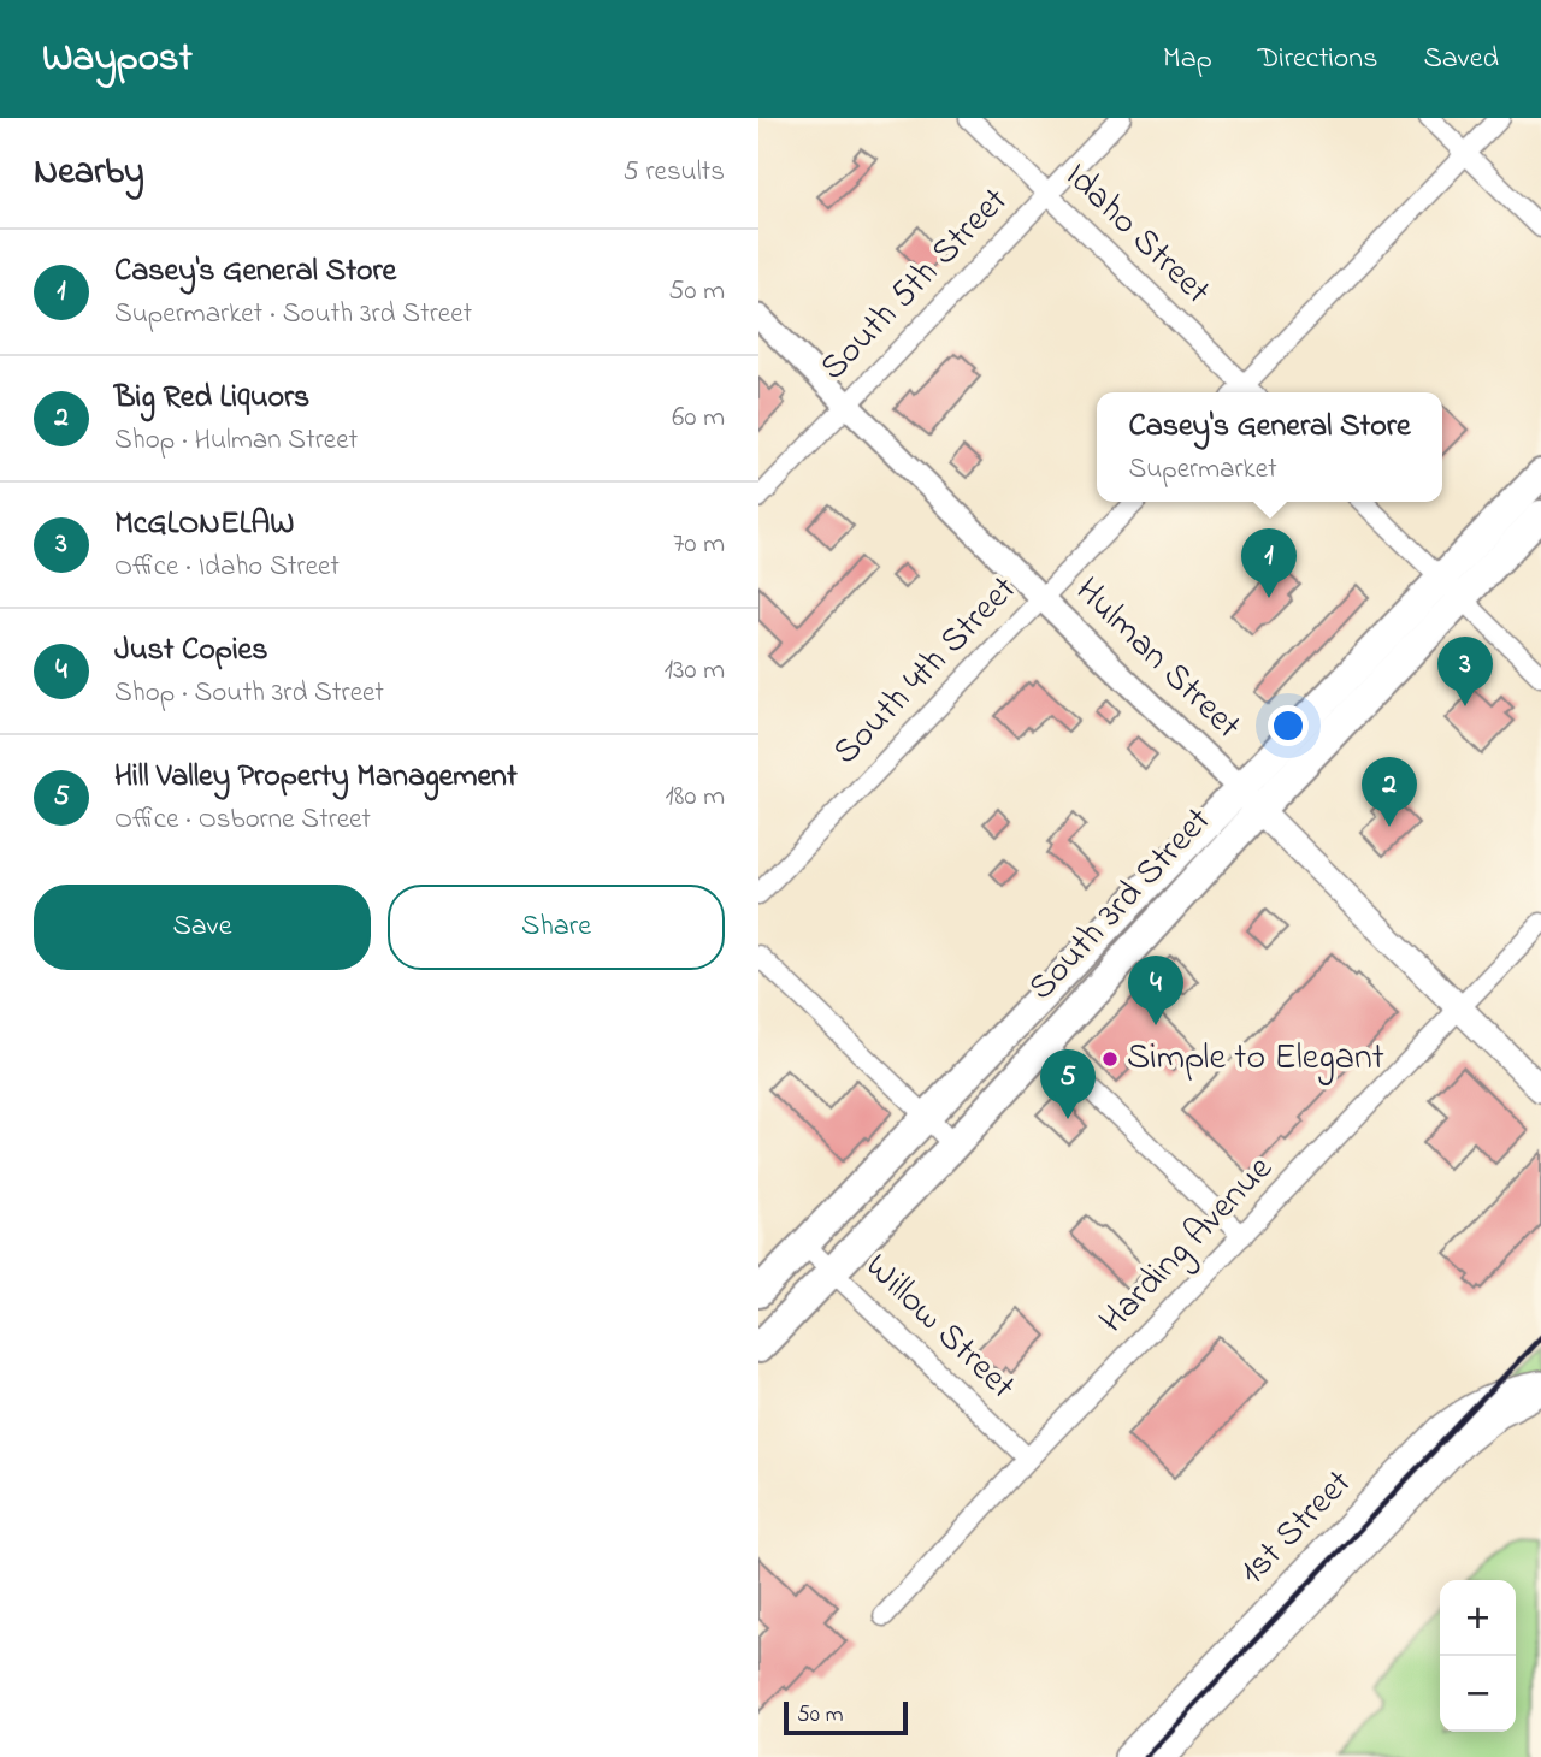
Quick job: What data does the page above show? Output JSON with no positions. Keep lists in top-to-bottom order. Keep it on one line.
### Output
{"streets":{"highway":["South 3rd Street"],"main road":["Hulman Street","1st Street"],"street":["Idaho Street","South 5th Street","South 4th Street","Harding Avenue","Willow Street"]},"crossings":[["Idaho Street","South 5th Street"],["South 5th Street","Hulman Street"],["Hulman Street","South 4th Street"],["Hulman Street","South 3rd Street"],["Hulman Street","Harding Avenue"],["South 3rd Street","Willow Street"],["Harding Avenue","Willow Street"]],"places":["Simple to Elegant"],"scale_bar":"50 m","page":{"header":"Waypost","nav":["Map","Directions","Saved"],"heading":["Nearby","5 results"],"list":[{"mark":"1","name":"Casey's General Store","note":"Supermarket · South 3rd Street","value":"50 m"},{"mark":"2","name":"Big Red Liquors","note":"Shop · Hulman Street","value":"60 m"},{"mark":"3","name":"McGLONELAW","note":"Office · Idaho Street","value":"70 m"},{"mark":"4","name":"Just Copies","note":"Shop · South 3rd Street","value":"130 m"},{"mark":"5","name":"Hill Valley Property Management","note":"Office · Osborne Street","value":"180 m"}],"popup":["Casey's General Store","Supermarket"],"pins":["1","3","2","4","5"],"buttons":["Save","Share"],"map_buttons":["+","−"],"scale":"50 m"}}
